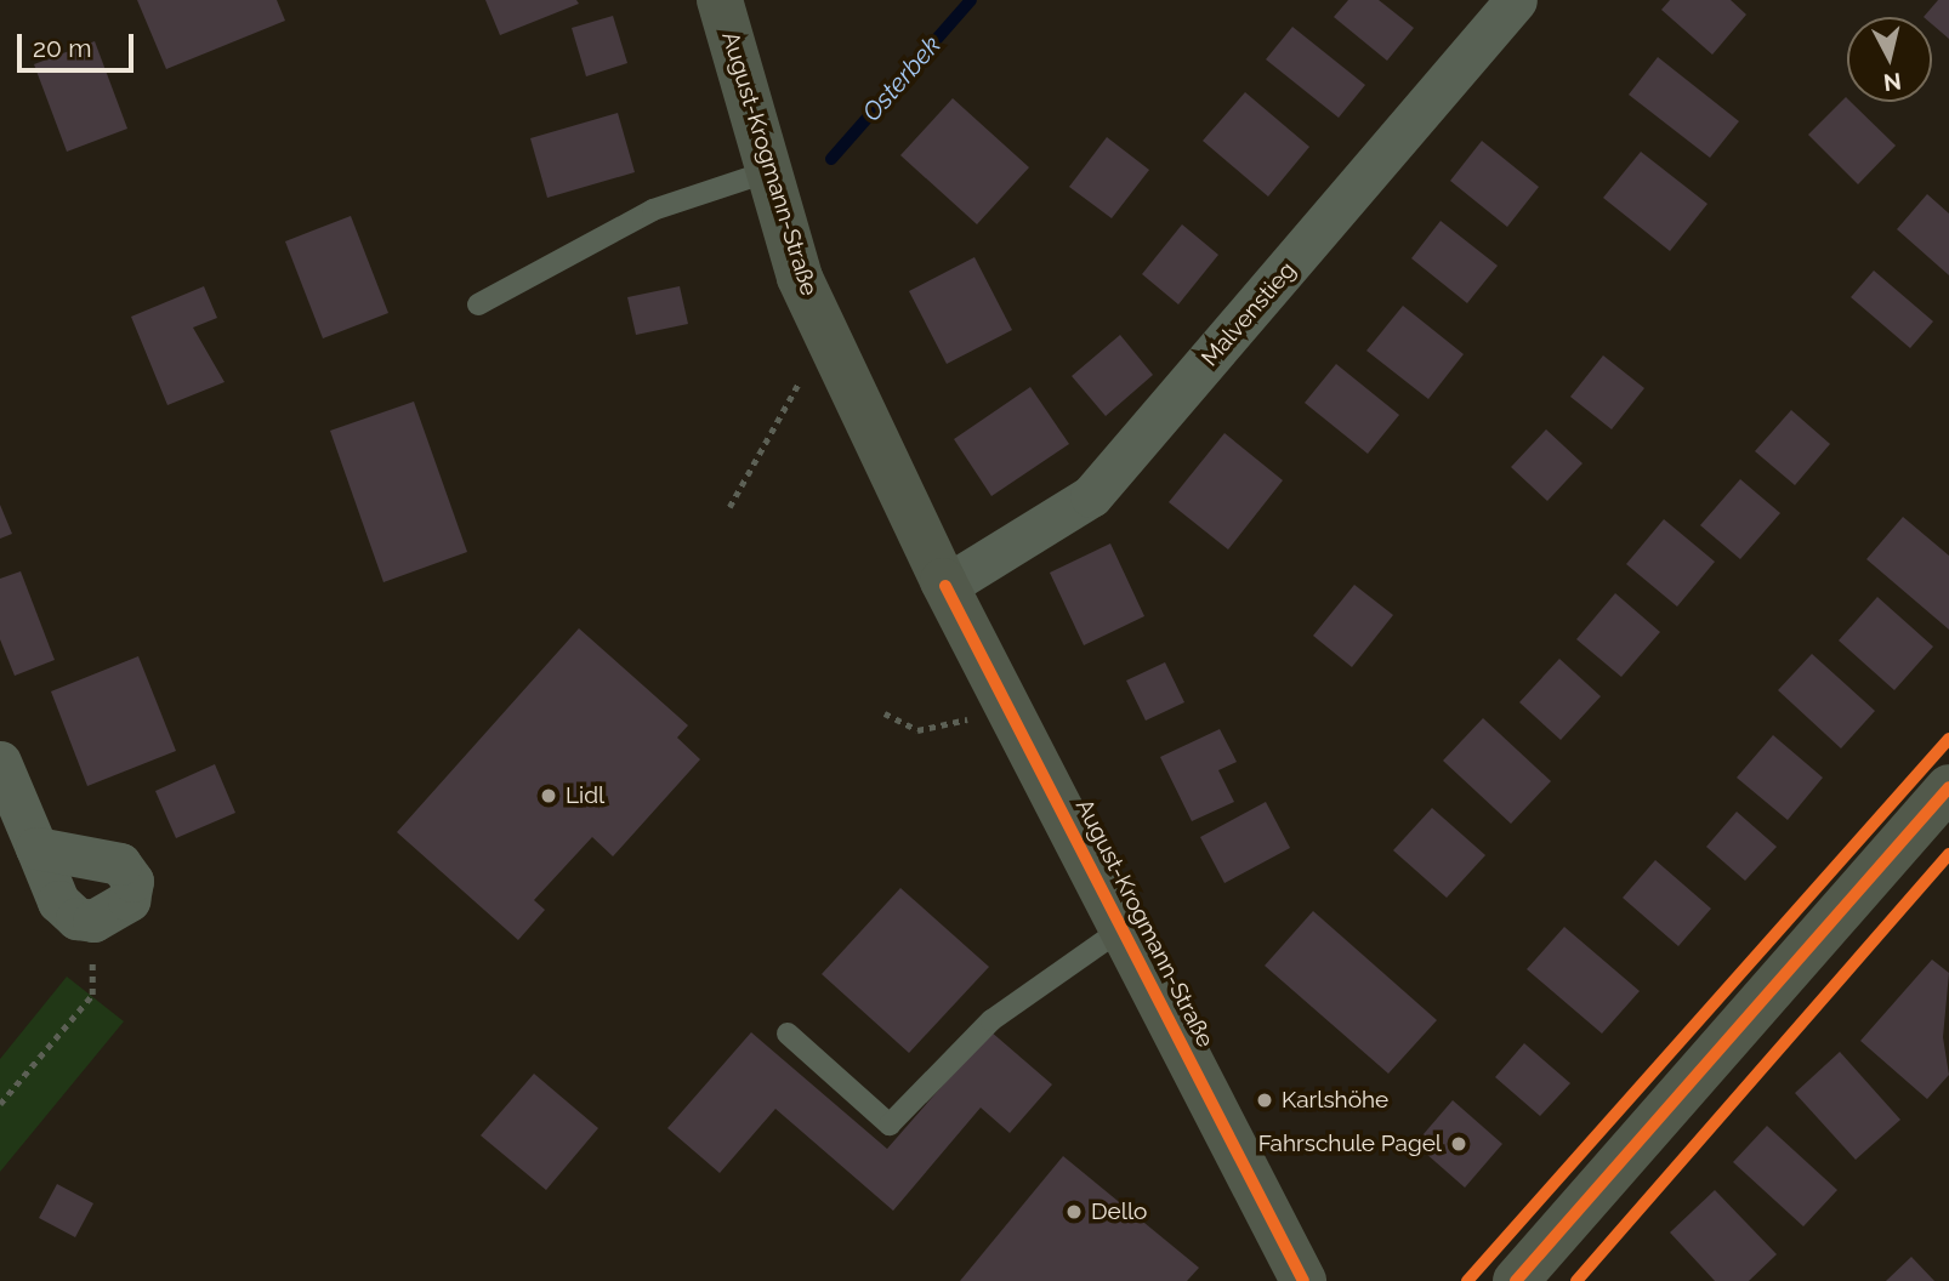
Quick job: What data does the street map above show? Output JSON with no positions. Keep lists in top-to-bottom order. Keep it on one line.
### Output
{"streets":{"main road":["August-Krogmann-Straße"],"street":["Malvenstieg"]},"crossings":[["August-Krogmann-Straße","Malvenstieg"]],"water":["Osterbek"],"places":["Lidl","Karlshöhe","Fahrschule Pagel","Dello"],"scale_bar":"20 m","north":"bottom"}
